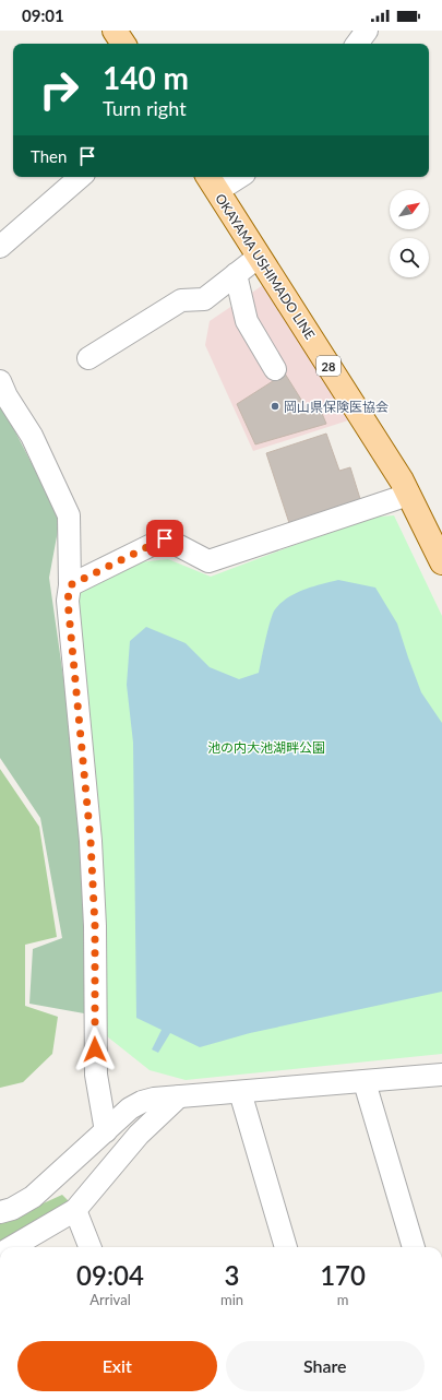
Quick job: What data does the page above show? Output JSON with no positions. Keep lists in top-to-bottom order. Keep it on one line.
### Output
{"streets":{"main road":["OKAYAMA USHIMADO LINE","28"]},"parks":["池の内大池湖畔公園"],"places":["岡山県保険医協会"],"north":"top right","page":{"status":"09:01","turn":["140 m","Turn right"],"then":"Then","eta":["09:04","Arrival","3","min","170","m"],"buttons":["Exit","Share"]}}
